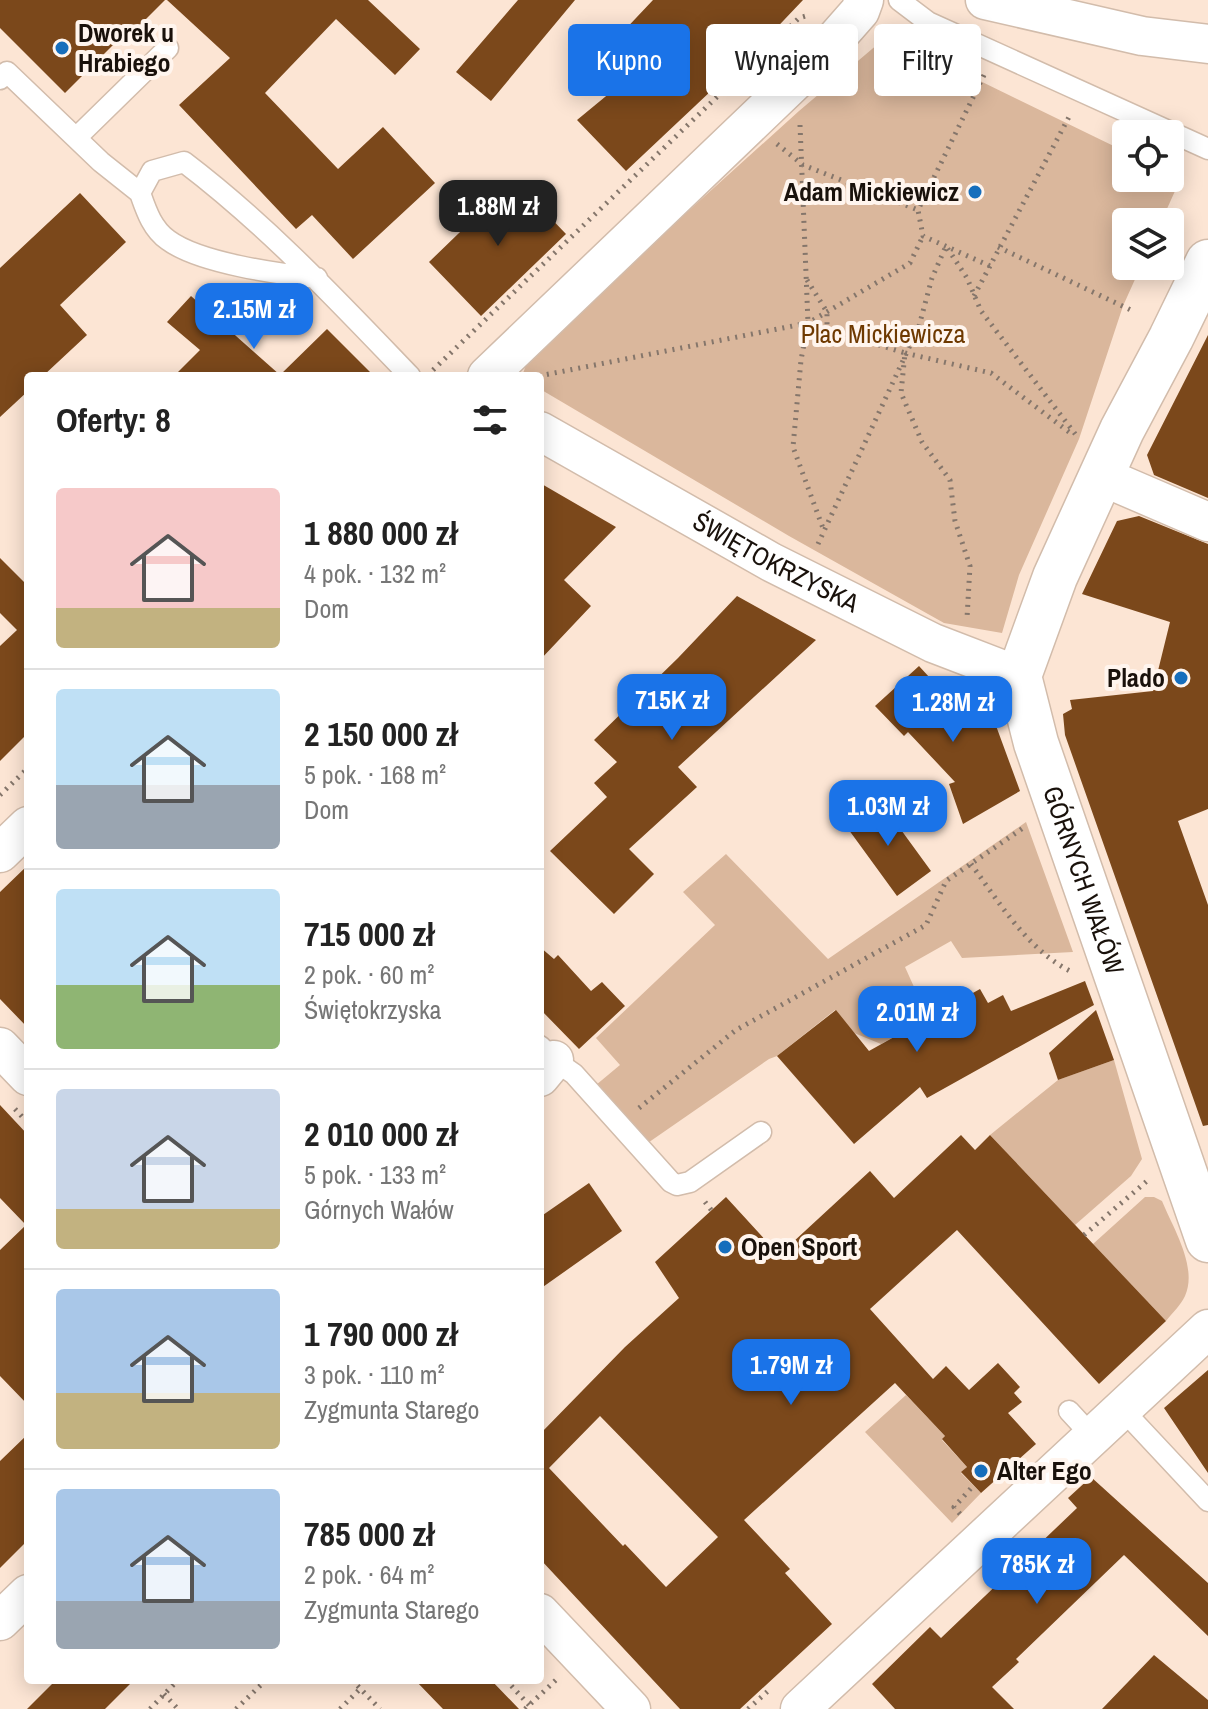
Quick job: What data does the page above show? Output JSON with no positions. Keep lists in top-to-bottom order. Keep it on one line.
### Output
{"streets":{"street":["ŚWIĘTOKRZYSKA","GÓRNYCH WAŁÓW"]},"crossings":[["ŚWIĘTOKRZYSKA","GÓRNYCH WAŁÓW"]],"parks":["Plac Mickiewicza"],"places":["Dworek u Hrabiego","Adam Mickiewicz","Plado","Open Sport","Alter Ego"],"page":{"chip":["Kupno","Wynajem","Filtry"],"price":["1.88M zł","2.15M zł","715K zł","1.28M zł","1.03M zł","2.01M zł","1.79M zł","785K zł"],"heading":"Oferty: 8","list":[{"name":"1 880 000 zł","note":"4 pok. · 132 m² · Dom"},{"name":"2 150 000 zł","note":"5 pok. · 168 m² · Dom"},{"name":"715 000 zł","note":"2 pok. · 60 m² · Świętokrzyska"},{"name":"2 010 000 zł","note":"5 pok. · 133 m² · Górnych Wałów"},{"name":"1 790 000 zł","note":"3 pok. · 110 m² · Zygmunta Starego"},{"name":"785 000 zł","note":"2 pok. · 64 m² · Zygmunta Starego"}]}}
